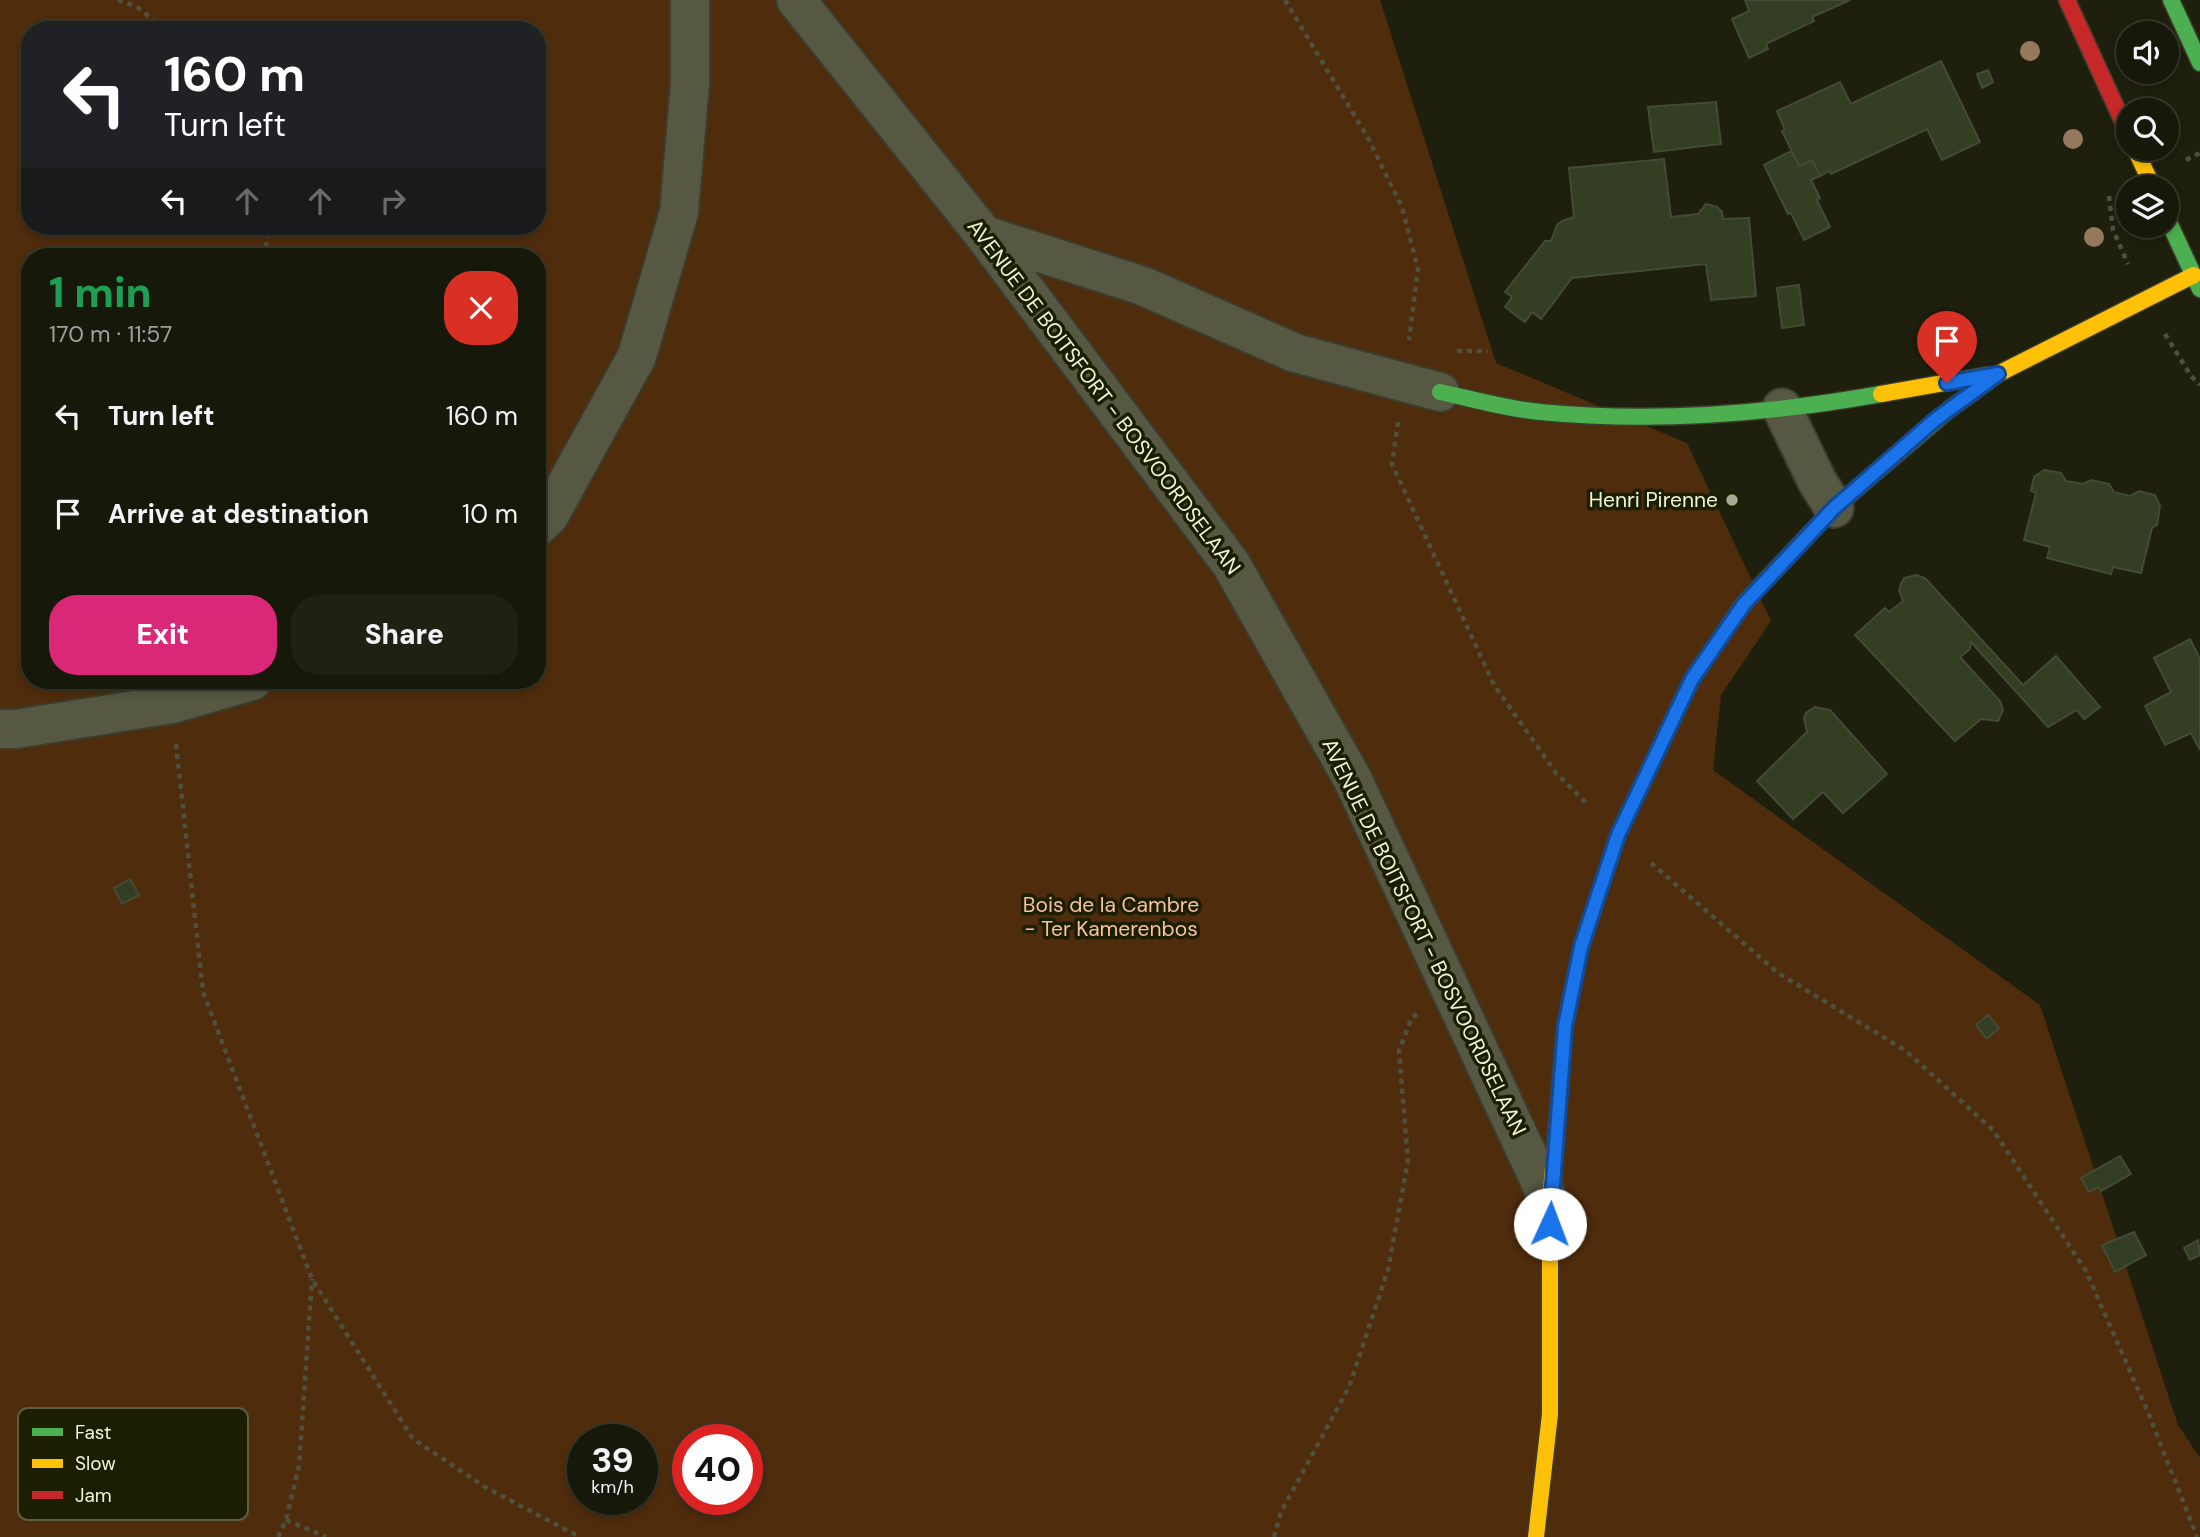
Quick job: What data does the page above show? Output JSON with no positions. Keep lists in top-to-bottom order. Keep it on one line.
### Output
{"streets":{"street":["AVENUE DE BOITSFORT - BOSVOORDSELAAN"]},"parks":["Bois de la Cambre - Ter Kamerenbos"],"places":["Henri Pirenne"],"legend":["Fast","Slow","Jam"],"page":{"turn":["160 m","Turn left"],"heading":["1 min","170 m · 11:57"],"list":[{"name":"Turn left","value":"160 m"},{"name":"Arrive at destination","value":"10 m"}],"buttons":["Exit","Share"],"speed":"39 km/h","limit":"40"}}
